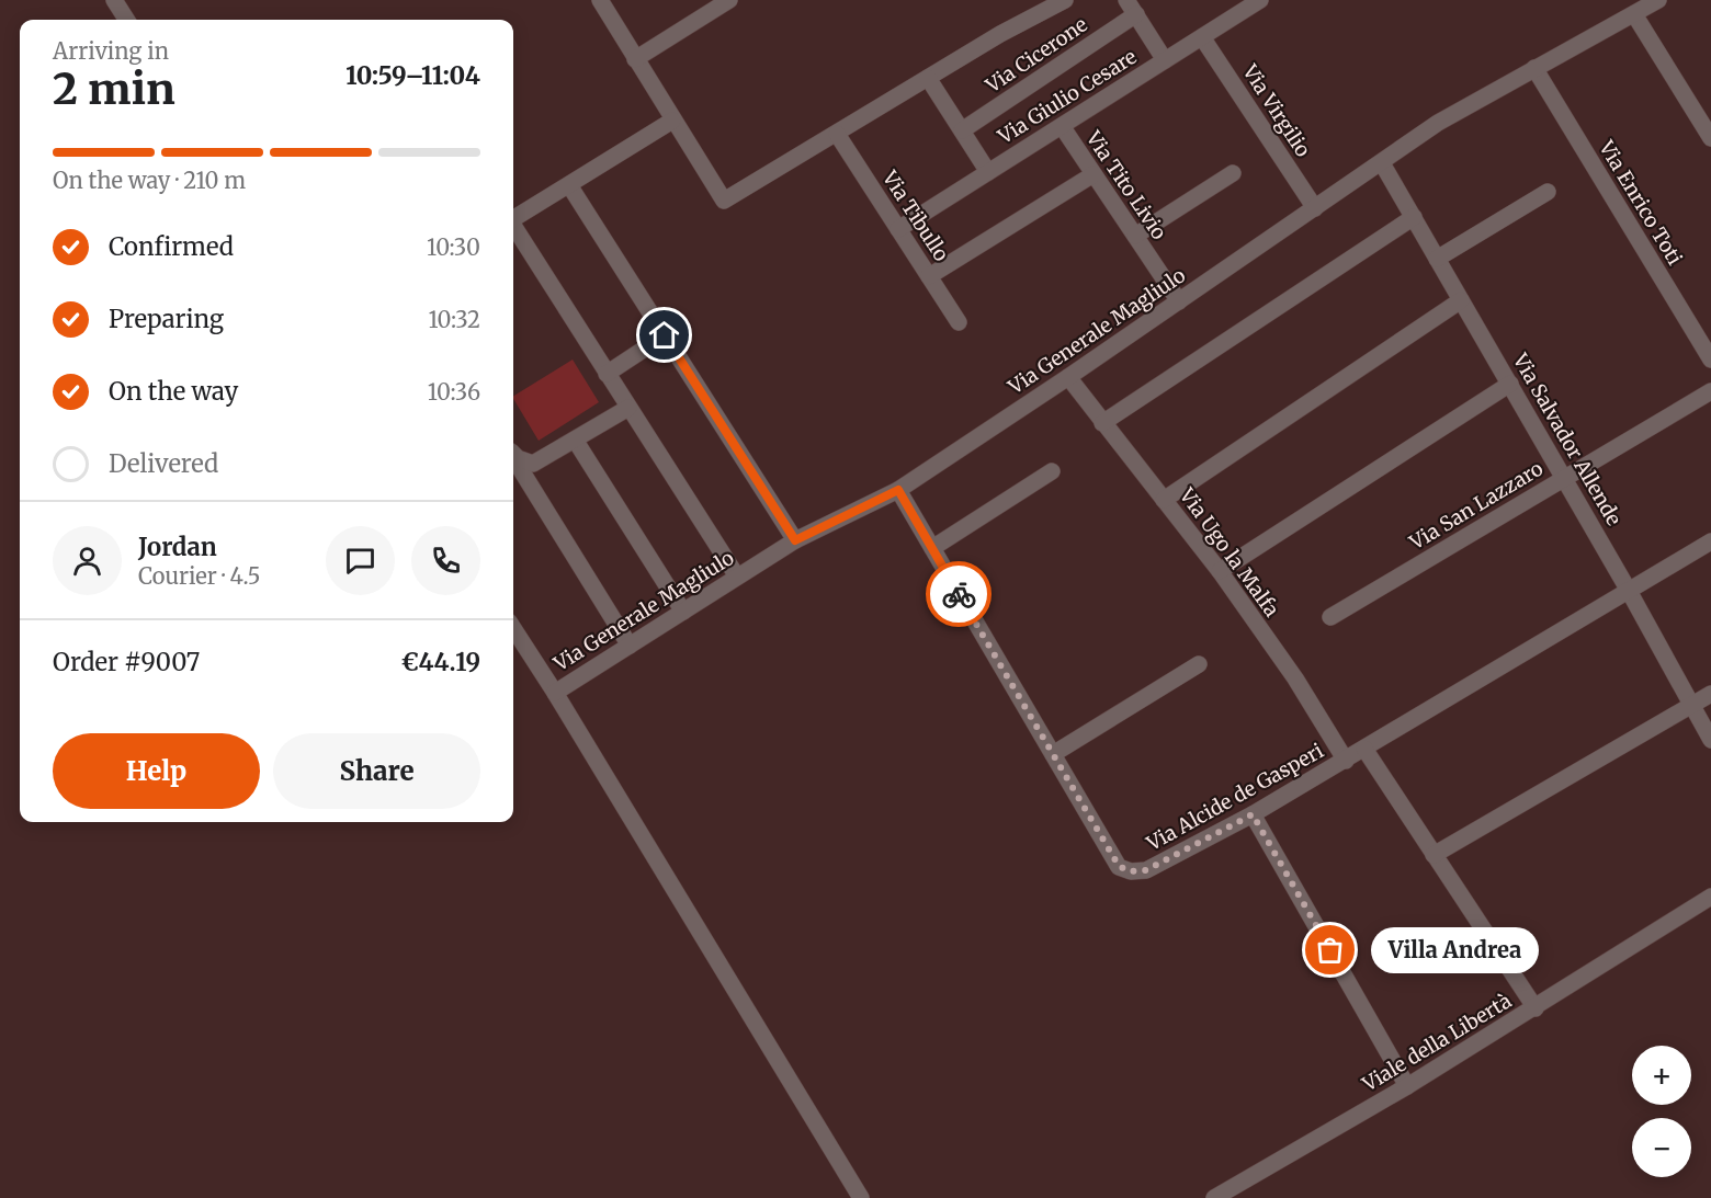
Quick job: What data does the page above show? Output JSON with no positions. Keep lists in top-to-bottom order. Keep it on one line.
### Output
{"streets":{"street":["Via Cicerone","Via Giulio Cesare","Via Virgilio","Via Tito Livio","Via Enrico Toti","Via Tibullo","Via Generale Magliulo","Via Salvador Allende","Via San Lazzaro","Via Ugo la Malfa","Via Alcide de Gasperi","Viale della Libertà"]},"crossings":[["Via Giulio Cesare","Via Virgilio"],["Via Giulio Cesare","Via Tito Livio"],["Via Giulio Cesare","Via Tibullo"],["Via Virgilio","Via Generale Magliulo"],["Via Tito Livio","Via Generale Magliulo"],["Via Enrico Toti","Via Generale Magliulo"],["Via Generale Magliulo","Via Salvador Allende"],["Via Generale Magliulo","Via Ugo la Malfa"],["Via Generale Magliulo","Via Alcide de Gasperi"],["Via Salvador Allende","Via San Lazzaro"],["Via Salvador Allende","Via Alcide de Gasperi"],["Via Ugo la Malfa","Via Alcide de Gasperi"]],"places":["Villa Andrea"],"page":{"heading":["2 min","Arriving in","10:59–11:04"],"panel":["Jordan","Courier · 4.5","Order #9007","€44.19"],"bar":"On the way · 210 m","list":[["Confirmed","10:30"],["Preparing","10:32"],["On the way","10:36"],"Delivered"],"buttons":["Help","Share"],"bubble":"Villa Andrea","map_buttons":["+","−"]}}
